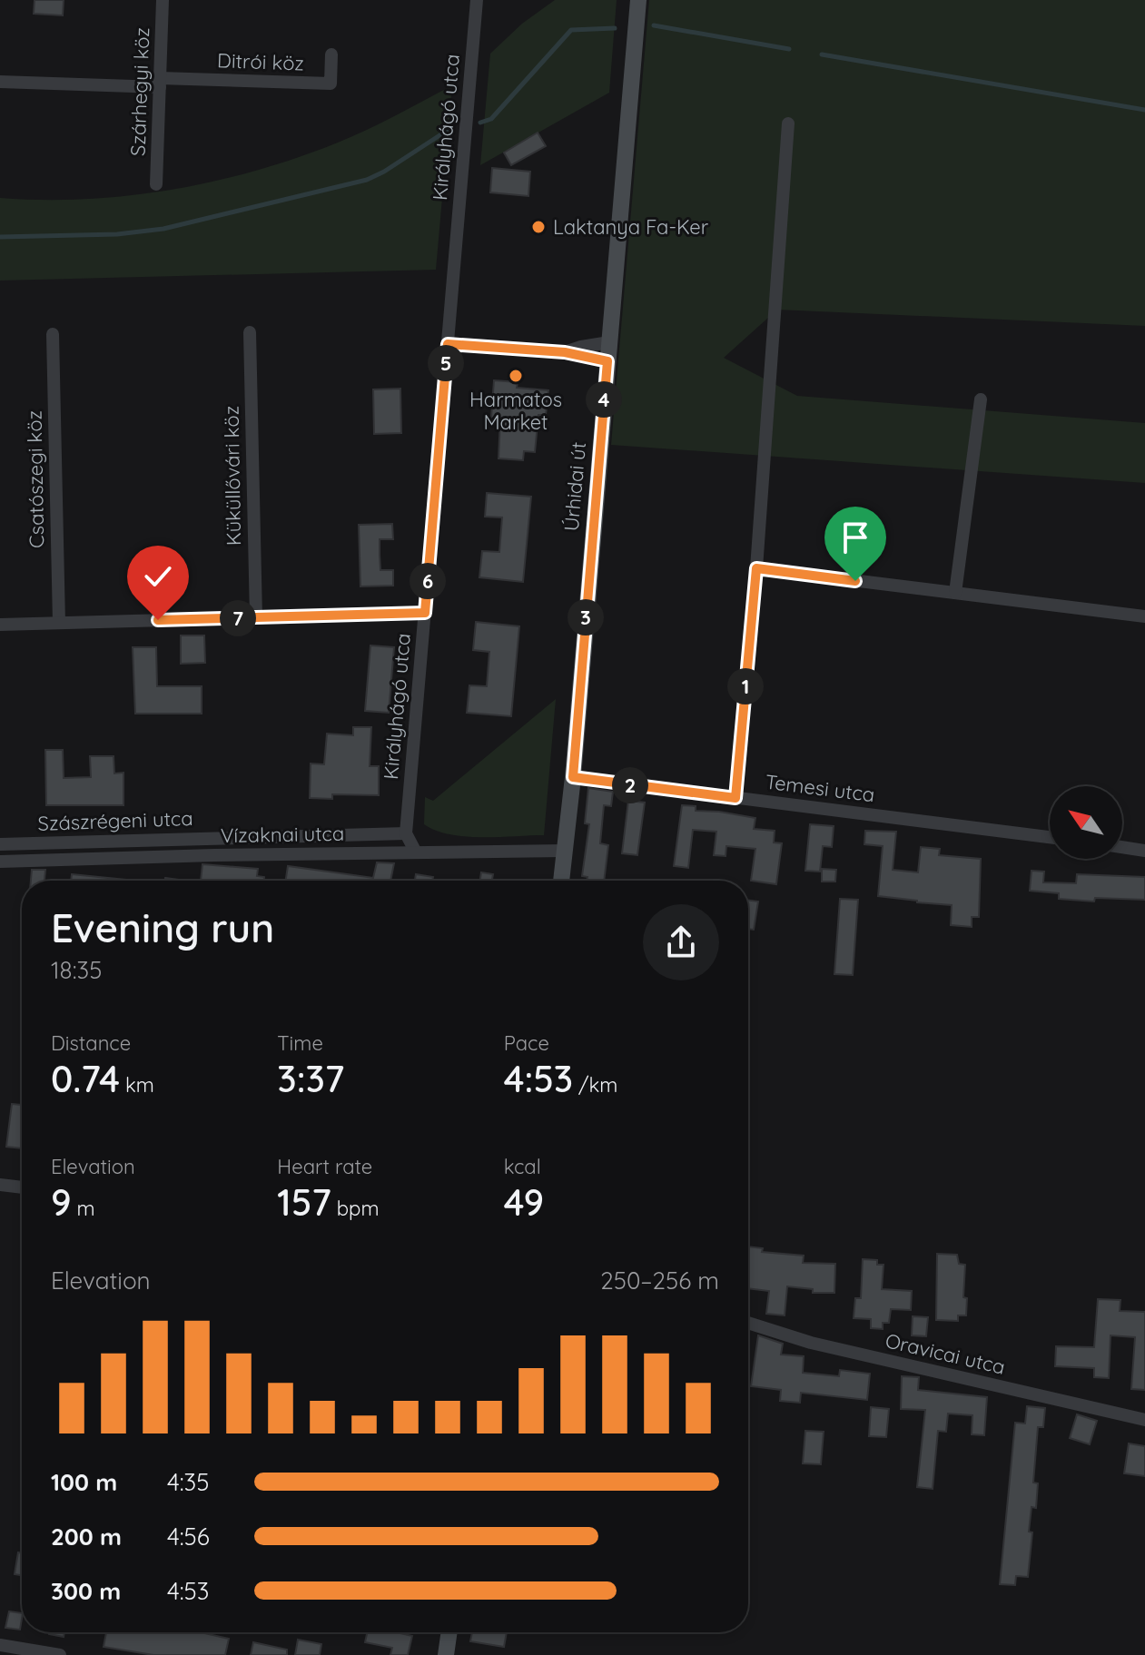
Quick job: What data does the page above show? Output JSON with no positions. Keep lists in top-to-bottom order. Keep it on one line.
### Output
{"streets":{"main road":["Úrhidai út"],"street":["Ditrói köz","Szárhegyi köz","Királyhágó utca","Küküllővári köz","Csatószegi köz","Temesi utca","Szászrégeni utca","Vízaknai utca","Oravicai utca"]},"crossings":[["Ditrói köz","Szárhegyi köz"],["Királyhágó utca","Szászrégeni utca"],["Úrhidai út","Temesi utca"],["Úrhidai út","Vízaknai utca"]],"places":["Laktanya Fa-Ker","Harmatos Market"],"north":"top left","page":{"pins":["5","4","6","3","7","1","2"],"heading":["Evening run","18:35"],"stats":[["Distance","0.74 km"],["Time","3:37"],["Pace","4:53 /km"],["Elevation","9 m"],["Heart rate","157 bpm"],["kcal","49"]],"chart":["Elevation","250–256 m"],"list":[{"name":"100 m","note":"4:35"},{"name":"200 m","note":"4:56"},{"name":"300 m","note":"4:53"}]}}
